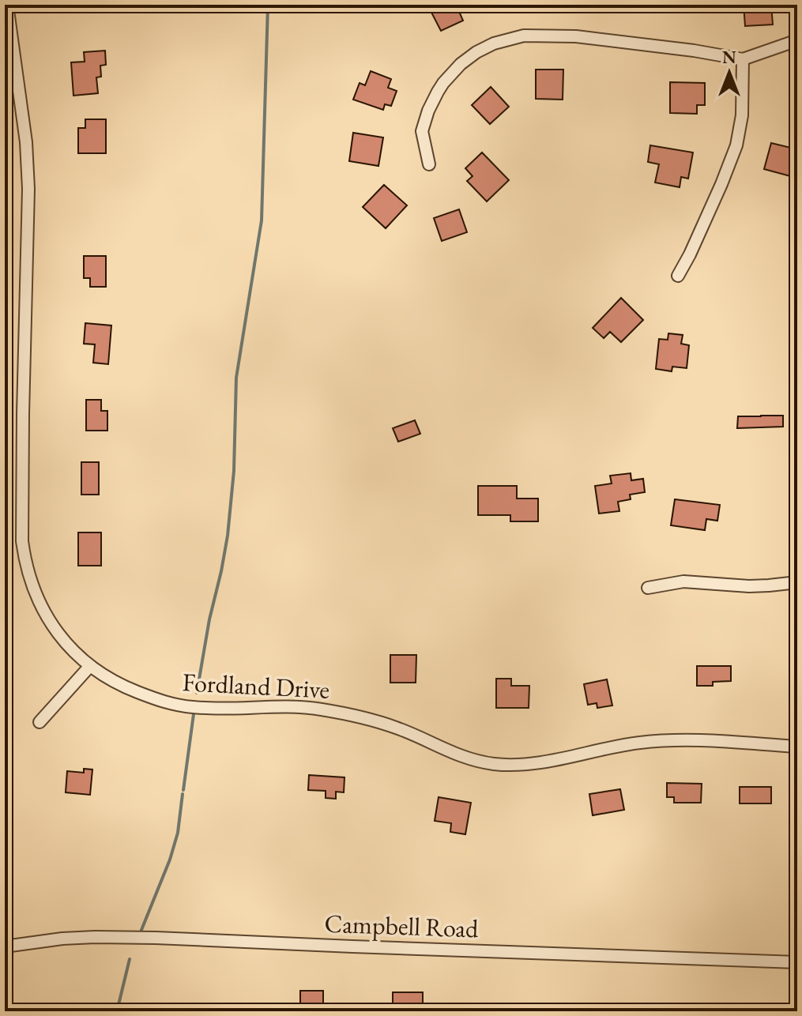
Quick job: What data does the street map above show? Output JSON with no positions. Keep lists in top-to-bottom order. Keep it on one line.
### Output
{"streets":{"street":["Fordland Drive","Campbell Road"]},"north":"top"}
